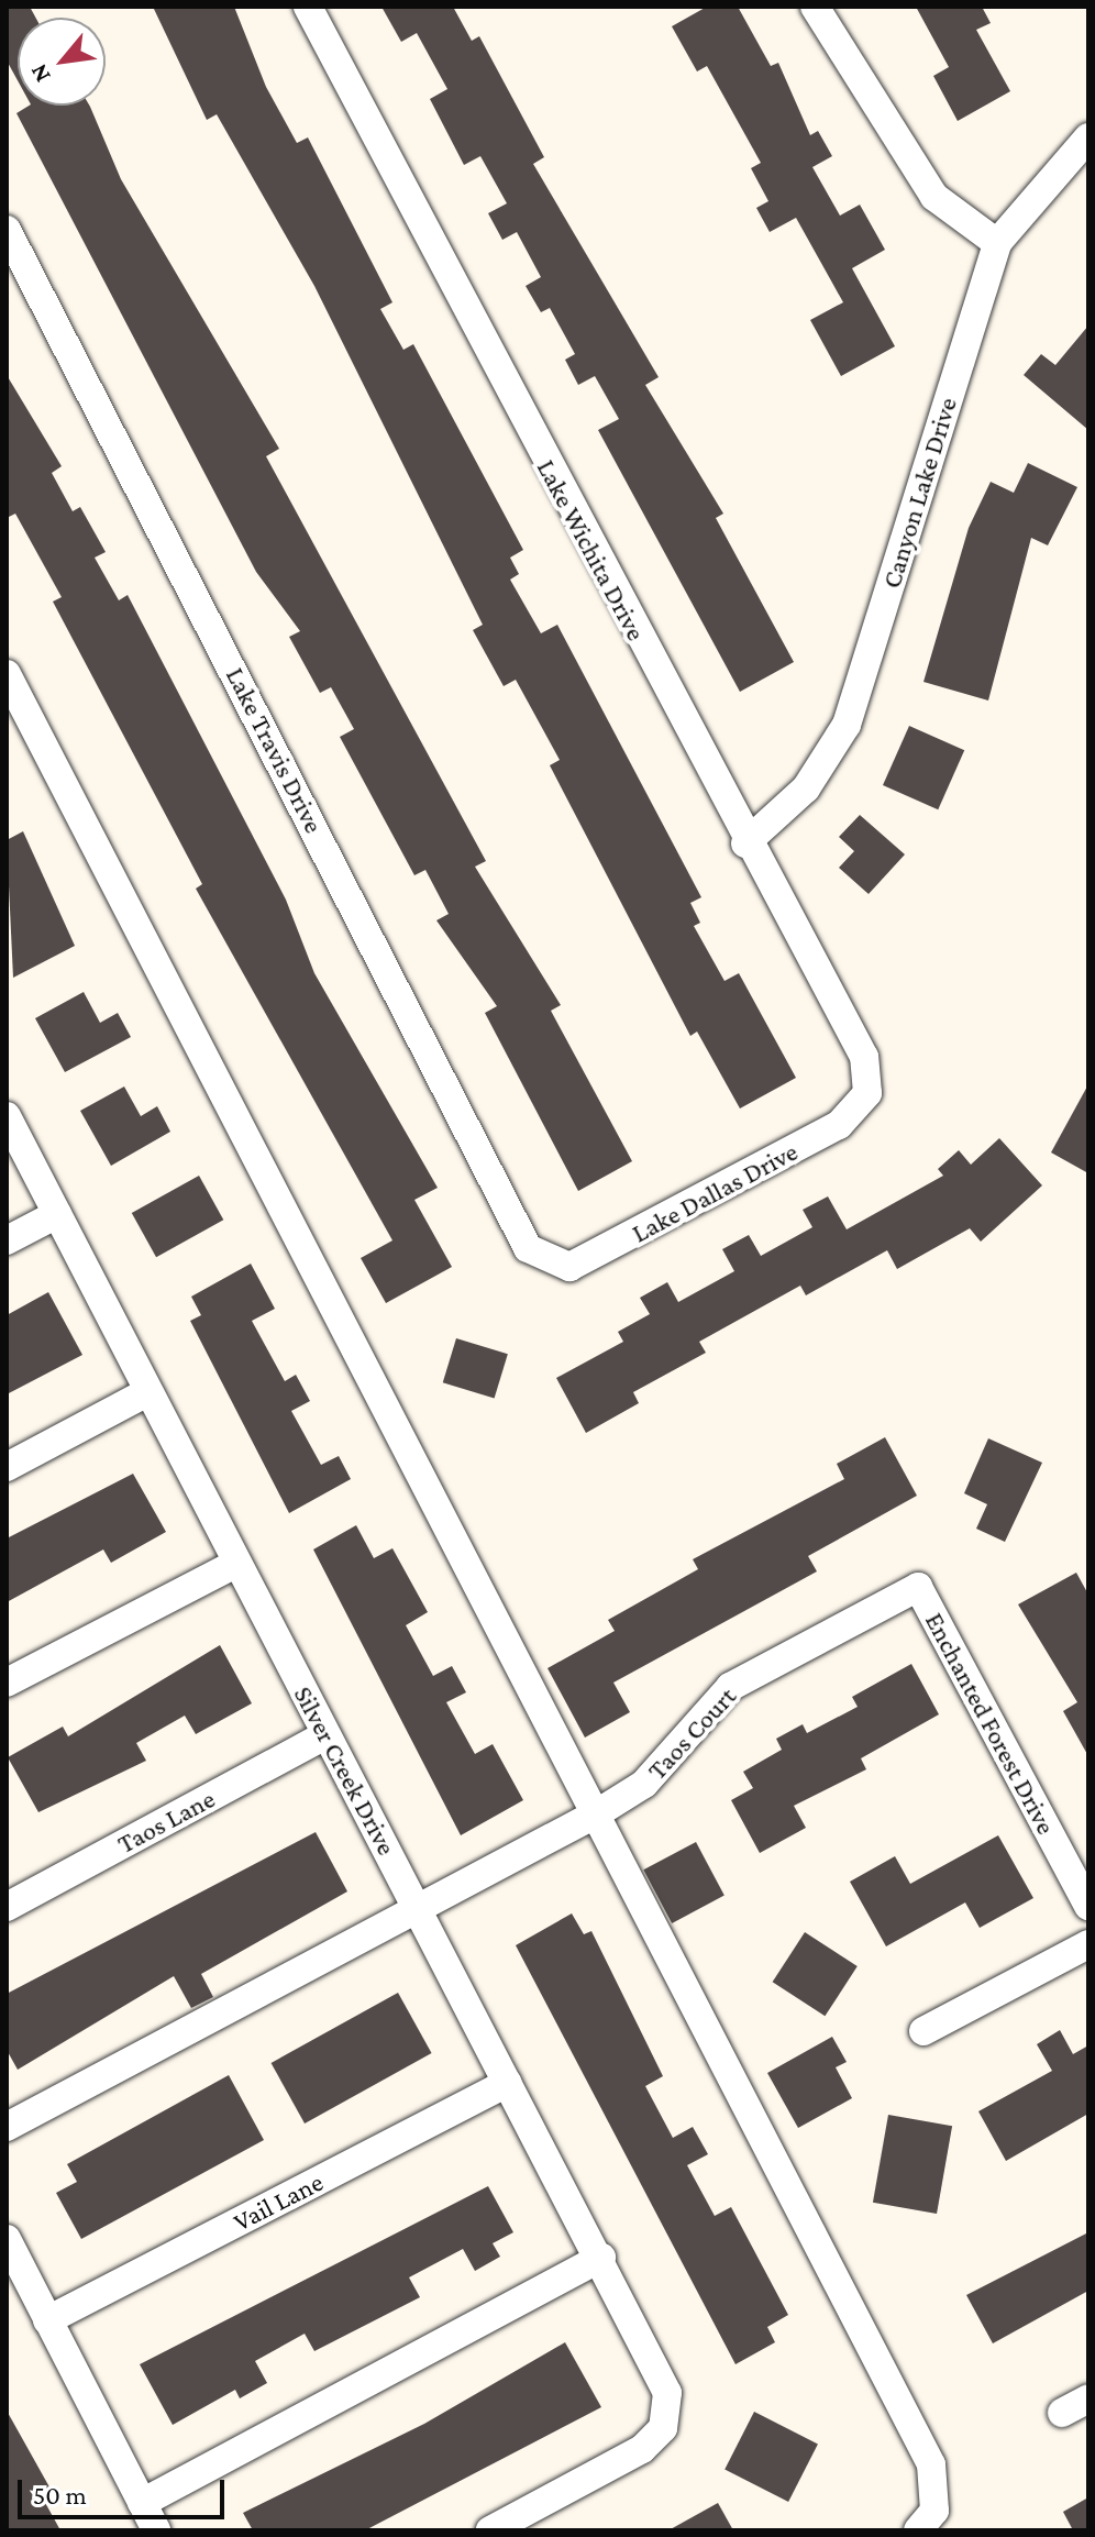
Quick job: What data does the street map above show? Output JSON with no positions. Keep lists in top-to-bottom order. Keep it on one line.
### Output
{"streets":{"street":["Canyon Lake Drive","Lake Wichita Drive","Lake Travis Drive","Lake Dallas Drive","Enchanted Forest Drive","Taos Court","Silver Creek Drive","Taos Lane","Vail Lane"]},"crossings":[["Canyon Lake Drive","Lake Wichita Drive"],["Lake Wichita Drive","Lake Dallas Drive"],["Lake Travis Drive","Lake Dallas Drive"],["Enchanted Forest Drive","Taos Court"],["Taos Court","Silver Creek Drive"],["Silver Creek Drive","Taos Lane"],["Silver Creek Drive","Vail Lane"]],"scale_bar":"50 m","north":"bottom left"}
